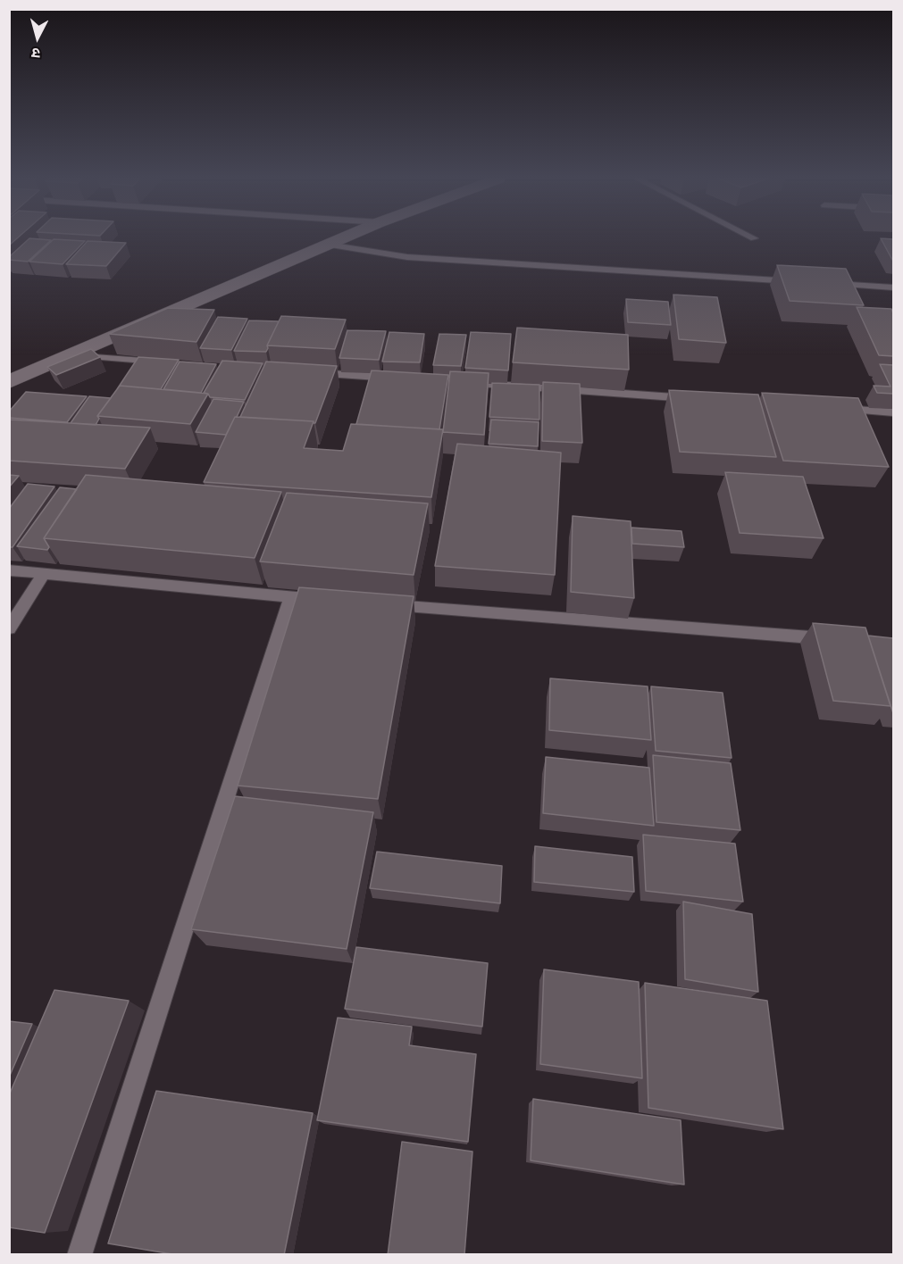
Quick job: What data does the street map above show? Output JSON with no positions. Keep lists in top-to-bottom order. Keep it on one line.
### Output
{"north":"bottom"}
